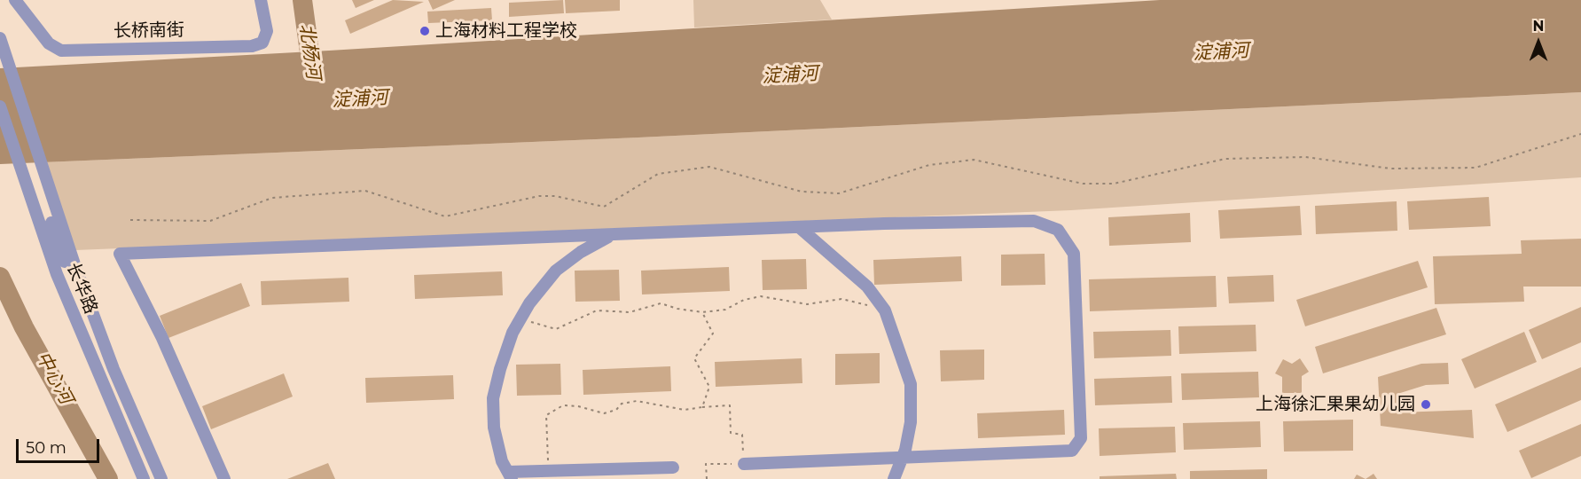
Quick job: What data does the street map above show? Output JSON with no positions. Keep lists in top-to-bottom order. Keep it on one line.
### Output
{"streets":{"street":["长桥南街","长华路"]},"water":["北杨河","淀浦河","中心河"],"places":["上海材料工程学校","上海徐汇果果幼儿园"],"scale_bar":"50 m","north":"top"}
